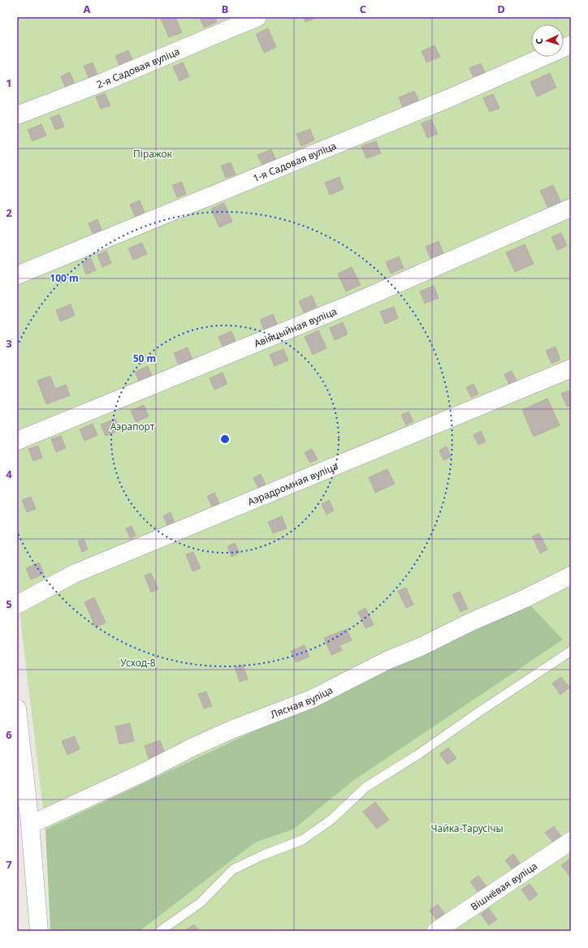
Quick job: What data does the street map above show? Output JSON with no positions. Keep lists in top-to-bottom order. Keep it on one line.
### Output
{"streets":{"street":["2-я Садовая вуліца","1-я Садовая вуліца","Авіяцыйная вуліца","Аэрадромная вуліца","Лясная вуліца","Вішнёвая вуліца"]},"parks":["Піражок","Аэрапорт","Усход-8","Чайка-Тарусічы"],"north":"left","grid":{"columns":["A","B","C","D"],"rows":["1","2","3","4","5","6","7"]},"rings":["100 m","50 m"]}
